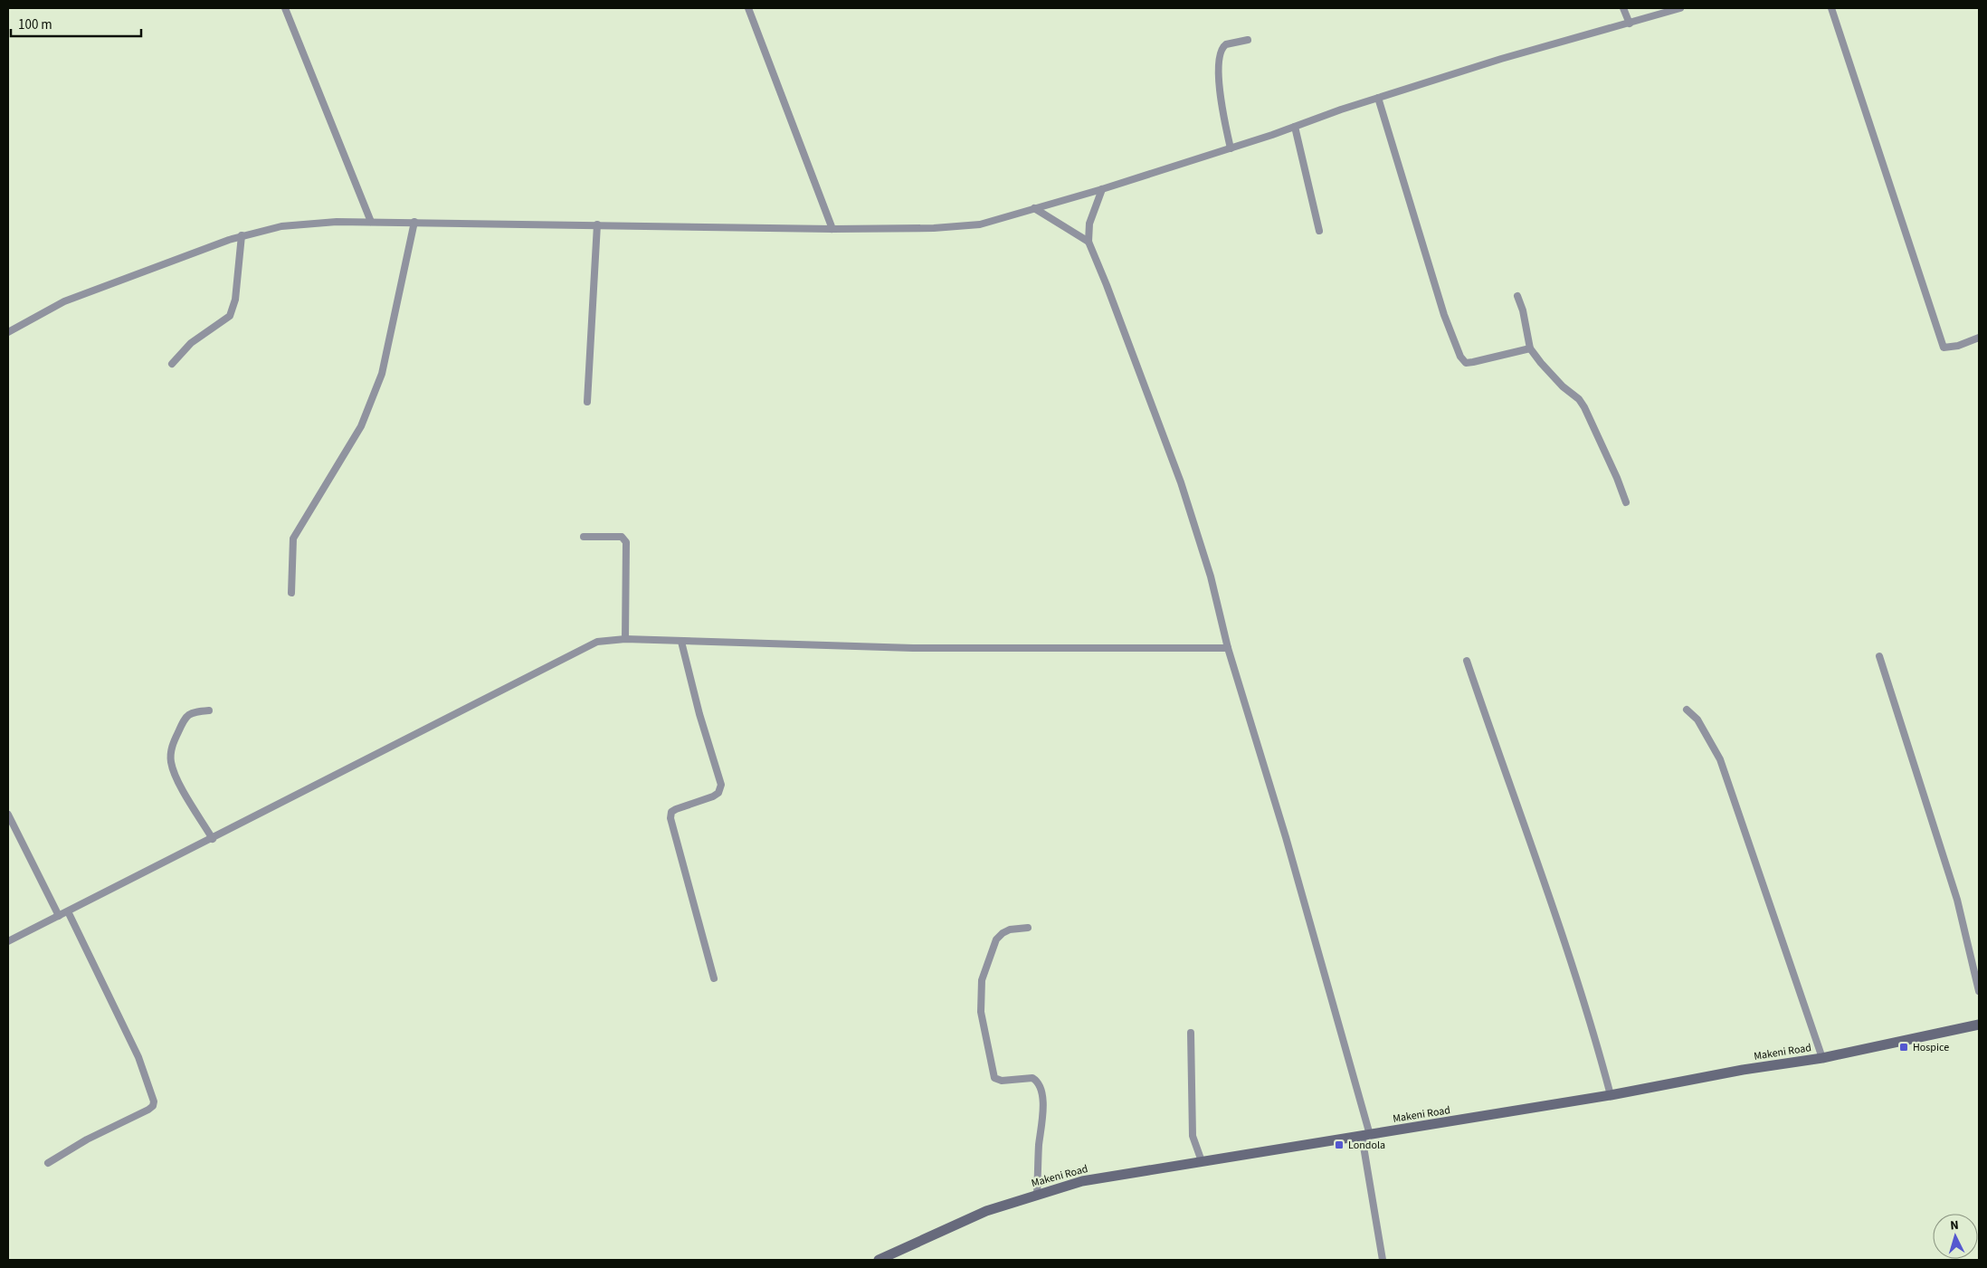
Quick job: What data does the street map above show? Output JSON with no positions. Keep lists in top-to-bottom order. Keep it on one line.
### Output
{"streets":{"main road":["Makeni Road"]},"places":{"transit":["Hospice","Londola"]},"scale_bar":"100 m","north":"top"}
